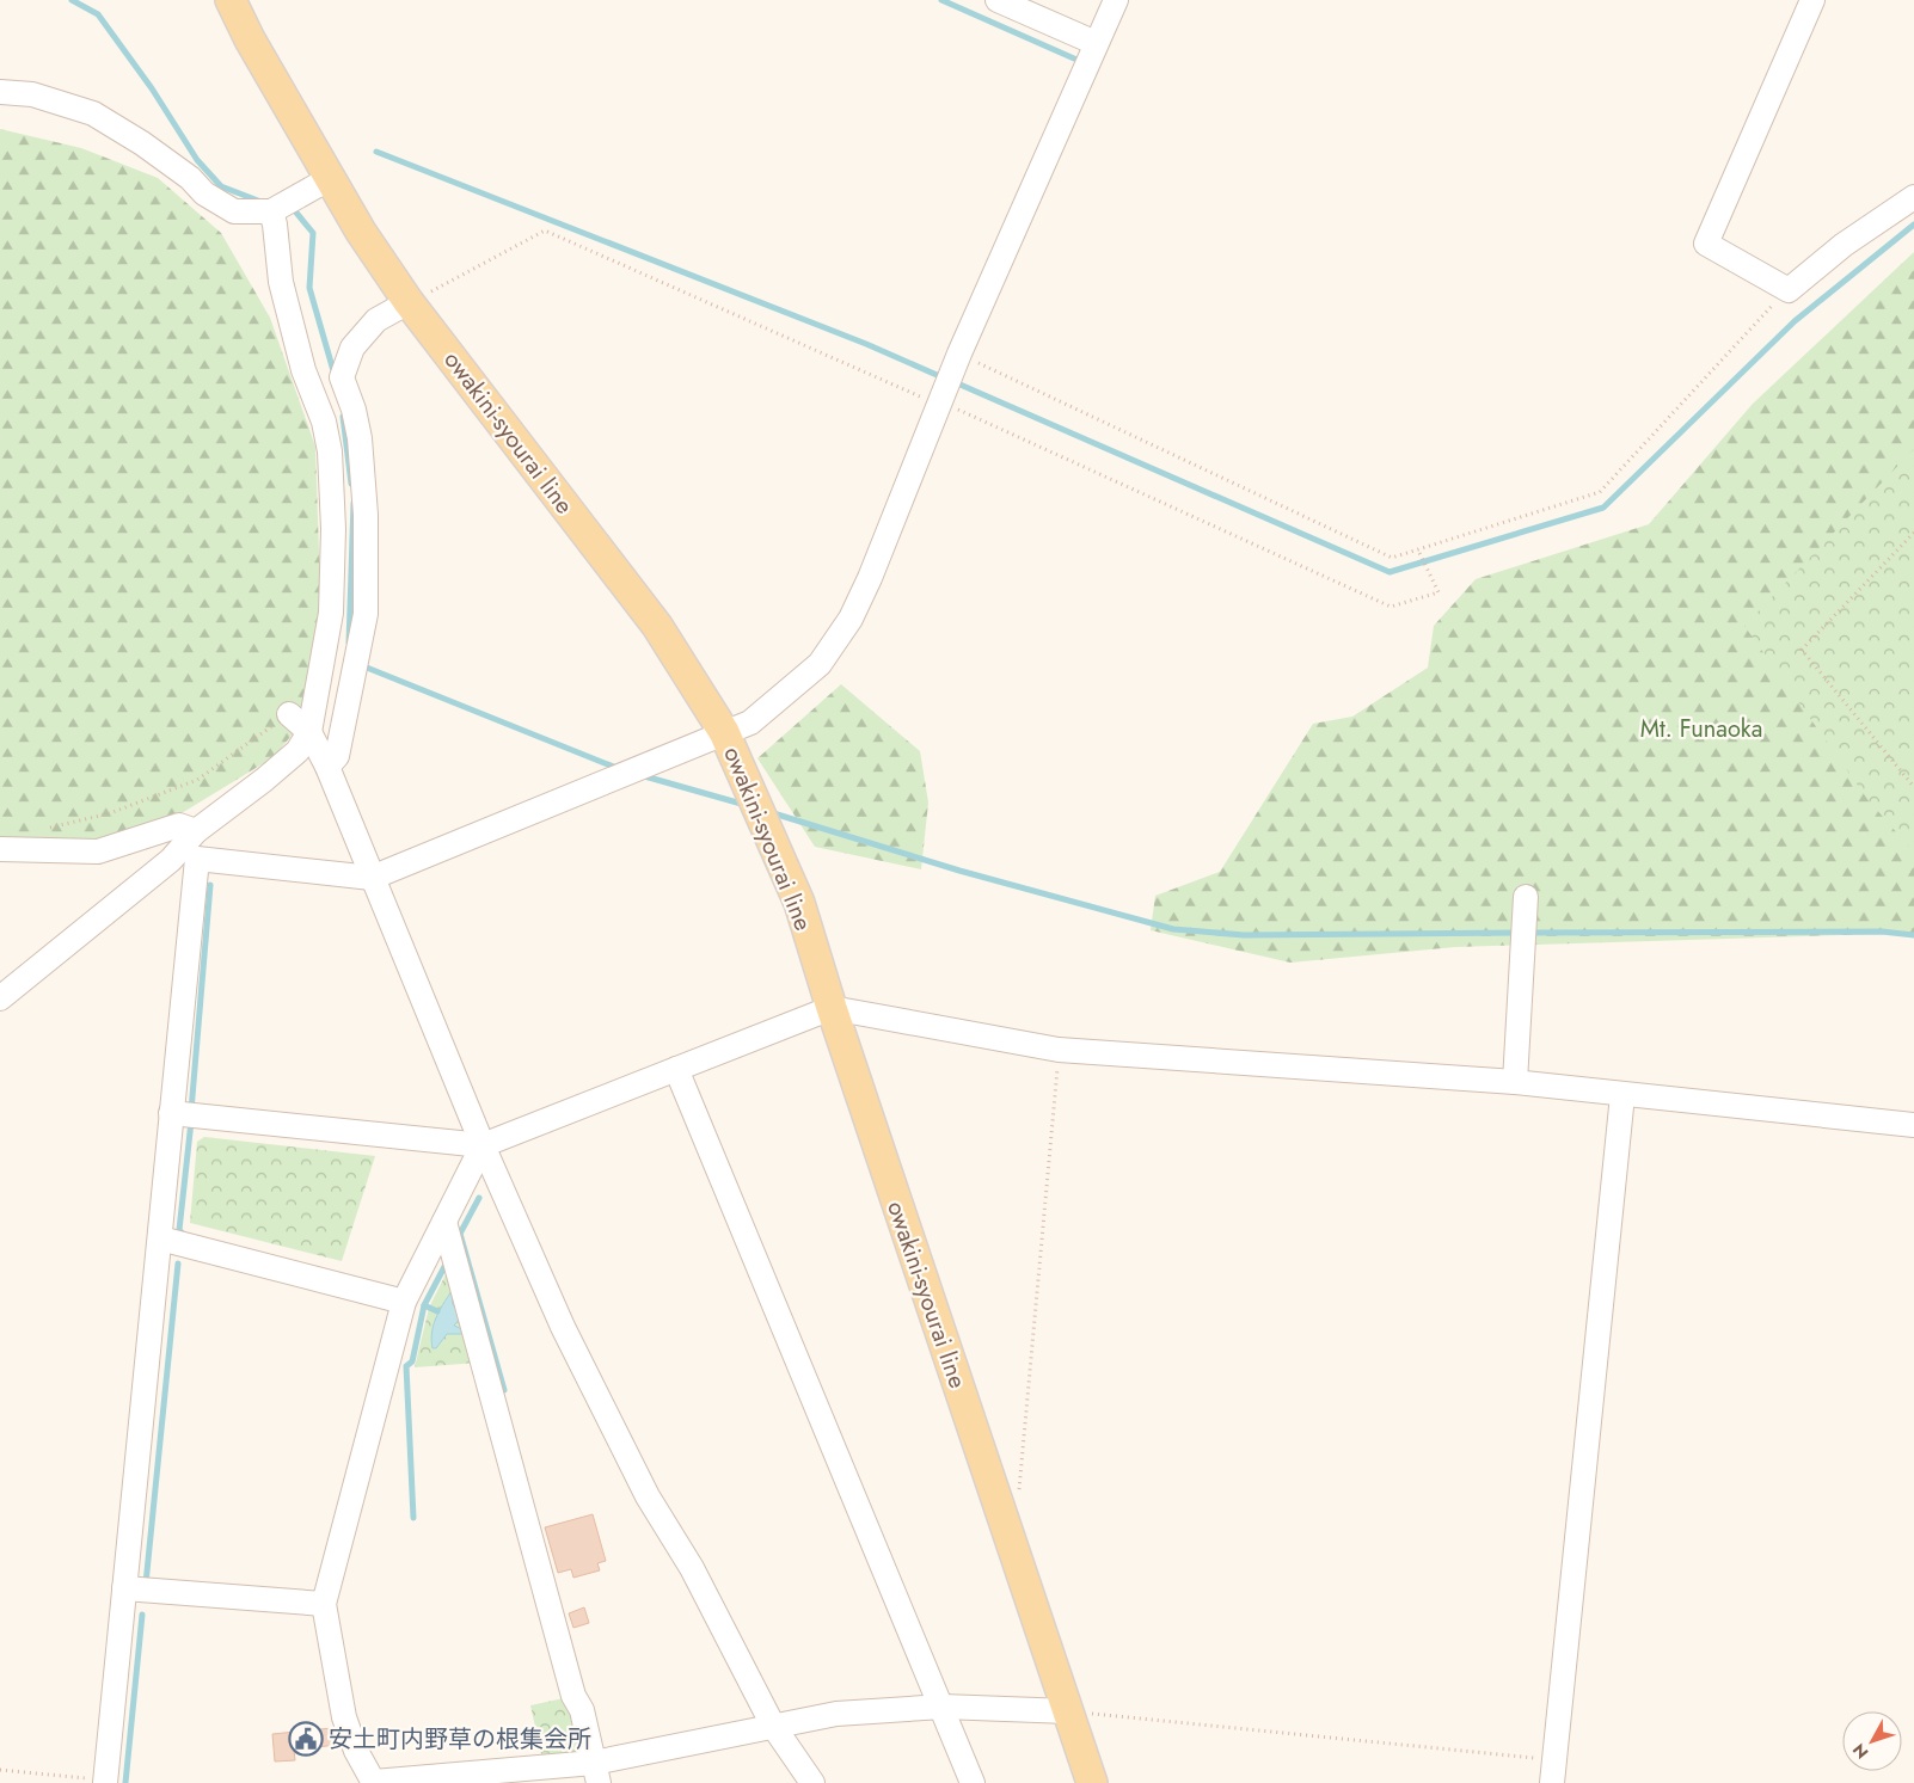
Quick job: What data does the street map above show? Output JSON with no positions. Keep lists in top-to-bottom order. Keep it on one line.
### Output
{"streets":{"main road":["owakini-syourai line"]},"parks":["Mt. Funaoka"],"places":{"public building":["安土町内野草の根集会所"]},"north":"bottom left"}
